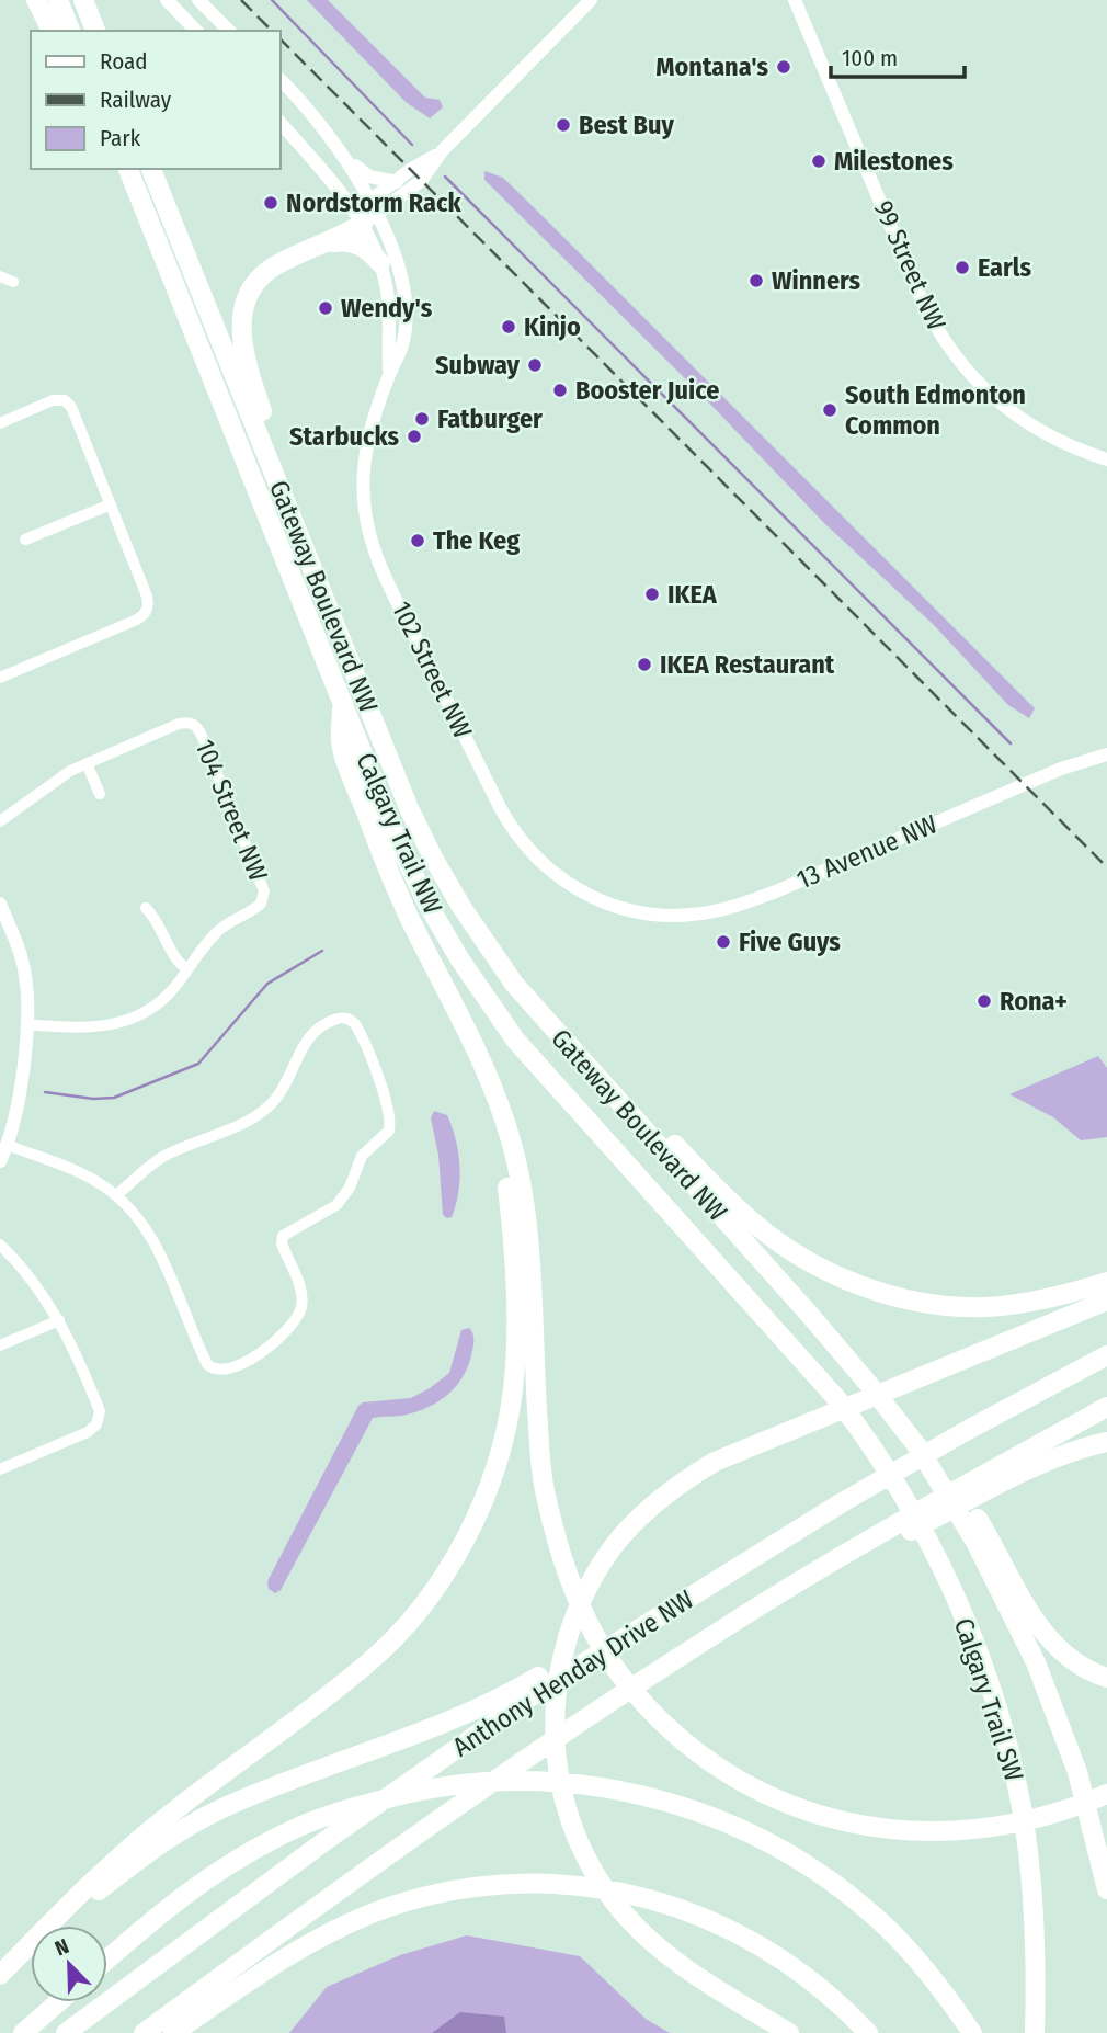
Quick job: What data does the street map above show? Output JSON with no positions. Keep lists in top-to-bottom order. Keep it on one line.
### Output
{"streets":{"highway":["Gateway Boulevard NW","Calgary Trail NW","Anthony Henday Drive NW","Calgary Trail SW"],"street":["99 Street NW","102 Street NW","104 Street NW","13 Avenue NW"]},"crossings":[["102 Street NW","13 Avenue NW"],["Calgary Trail NW","Calgary Trail SW"]],"places":["Montana's","Best Buy","Milestones","Nordstorm Rack","Earls","Winners","Wendy's","Kinjo","Subway","Booster Juice","South Edmonton Common","Fatburger","Starbucks","The Keg","IKEA","IKEA Restaurant","Five Guys","Rona+"],"legend":["Road","Railway","Park"],"scale_bar":"100 m","north":"top left"}
